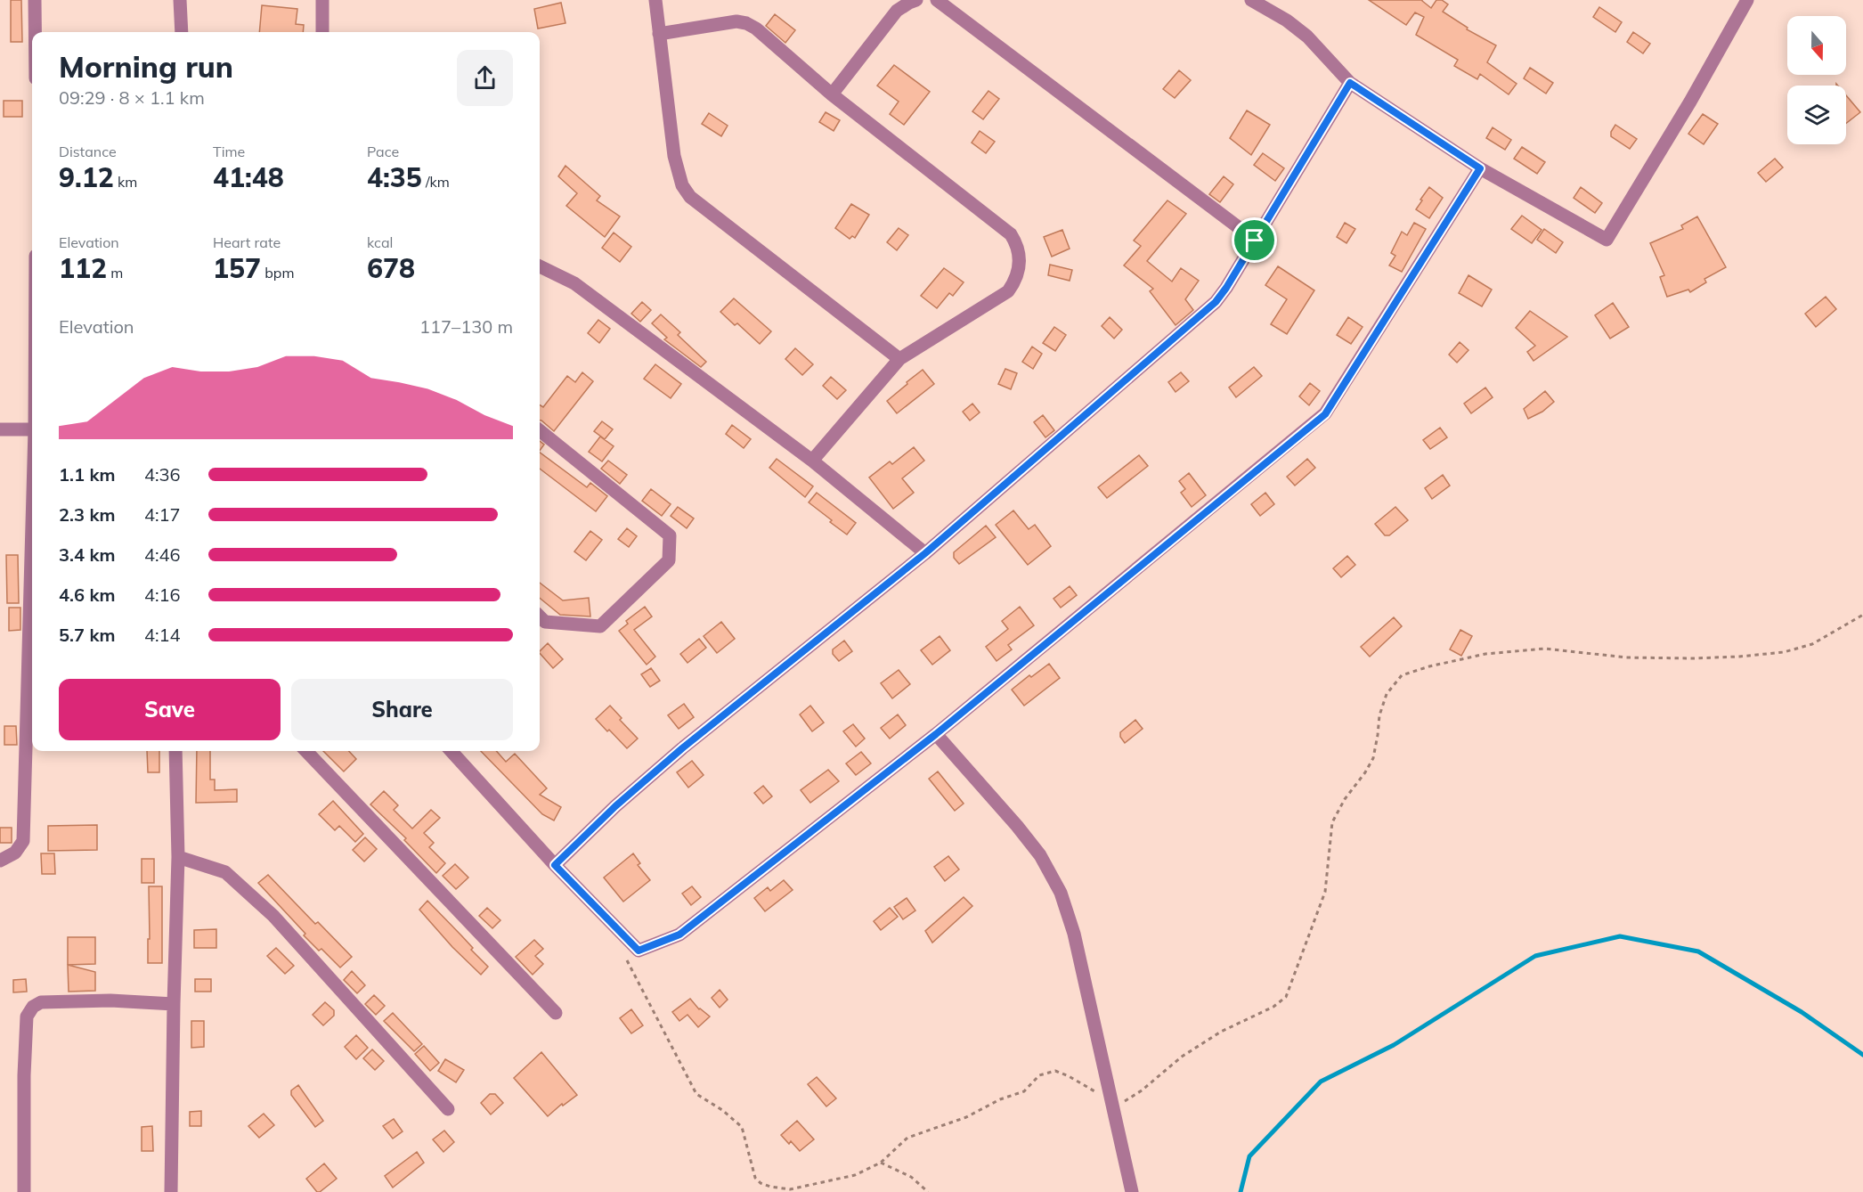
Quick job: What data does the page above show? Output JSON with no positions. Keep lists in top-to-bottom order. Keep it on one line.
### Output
{"north":"bottom","page":{"heading":["Morning run","09:29 · 8 × 1.1 km"],"stats":[["Distance","9.12 km"],["Time","41:48"],["Pace","4:35 /km"],["Elevation","112 m"],["Heart rate","157 bpm"],["kcal","678"]],"chart":["Elevation","117–130 m"],"list":[{"name":"1.1 km","note":"4:36"},{"name":"2.3 km","note":"4:17"},{"name":"3.4 km","note":"4:46"},{"name":"4.6 km","note":"4:16"},{"name":"5.7 km","note":"4:14"}],"buttons":["Save","Share"]}}
